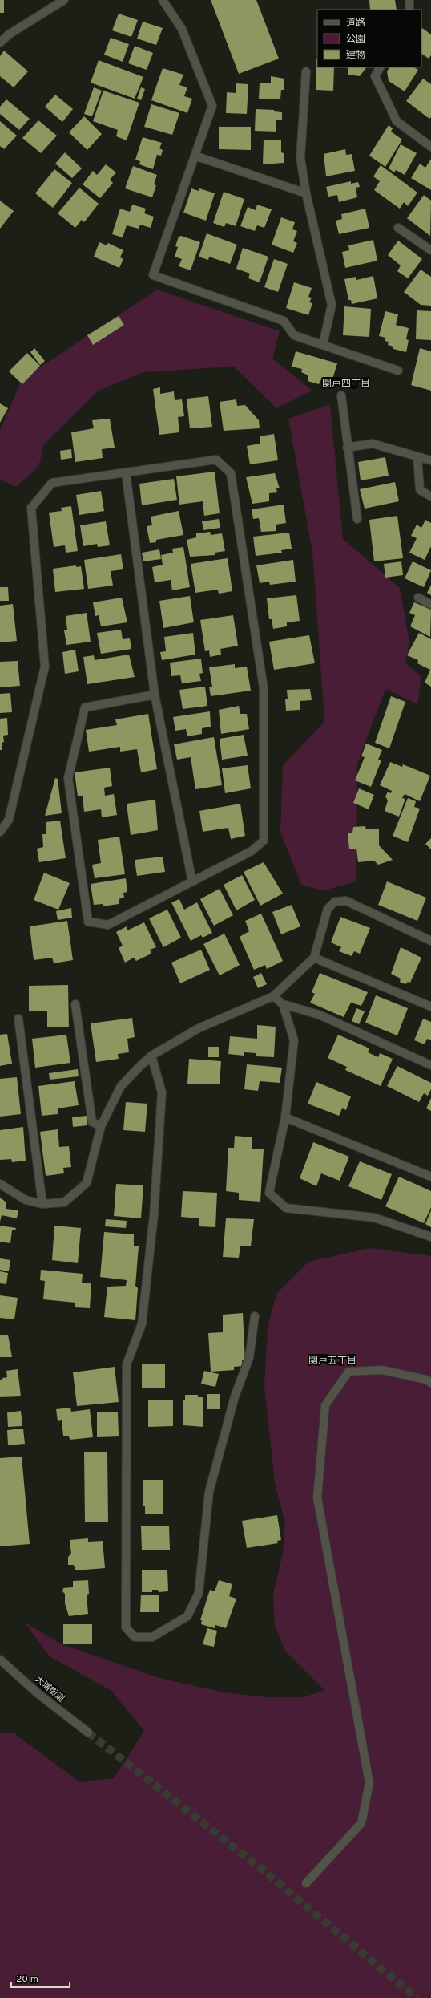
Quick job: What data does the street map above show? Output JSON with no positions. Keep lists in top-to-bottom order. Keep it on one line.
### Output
{"streets":{"street":["大浦街道"]},"districts":["関戸四丁目","関戸五丁目"],"legend":["道路","公園","建物"],"scale_bar":"20 m"}
